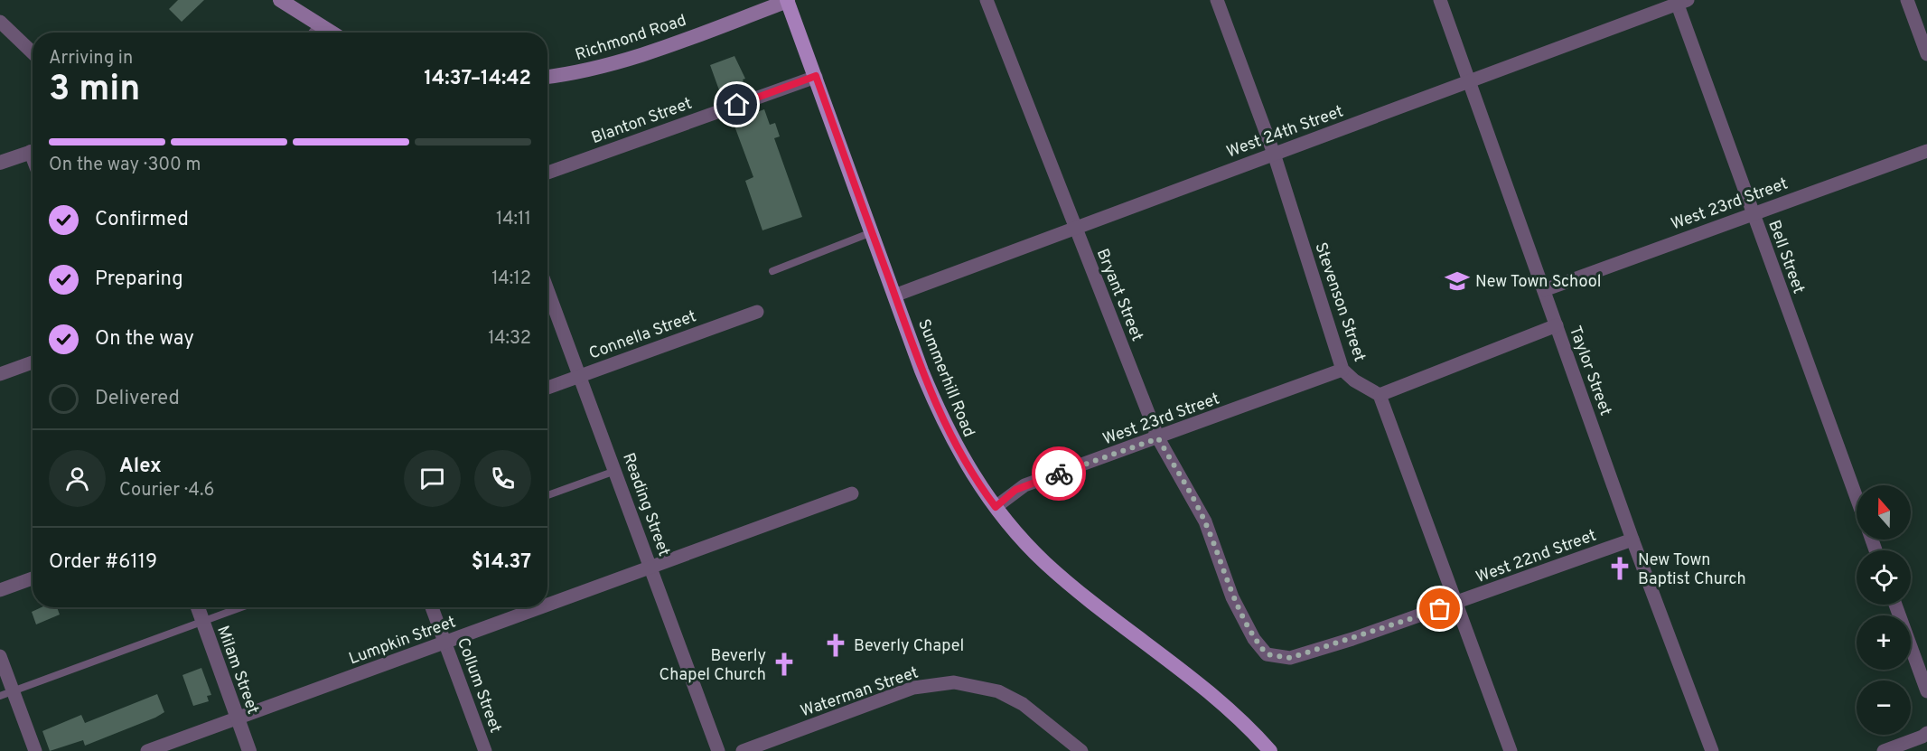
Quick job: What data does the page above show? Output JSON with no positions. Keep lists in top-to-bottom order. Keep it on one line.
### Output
{"streets":{"main road":["Richmond Road","Summerhill Road"],"street":["Blanton Street","West 24th Street","West 23rd Street","Bell Street","Bryant Street","Stevenson Street","Connella Street","Taylor Street","Reading Street","West 22nd Street","Lumpkin Street","Milam Street","Collum Street","Waterman Street"]},"crossings":[["Richmond Road","Summerhill Road"],["Blanton Street","Summerhill Road"],["West 24th Street","Bell Street"],["West 24th Street","Bryant Street"],["West 24th Street","Stevenson Street"],["West 24th Street","Taylor Street"],["West 24th Street","Summerhill Road"],["West 23rd Street","Bell Street"],["West 23rd Street","Bryant Street"],["West 23rd Street","Stevenson Street"],["West 23rd Street","Taylor Street"],["West 23rd Street","Summerhill Road"],["Bryant Street","West 22nd Street"],["Connella Street","Reading Street"],["Taylor Street","West 22nd Street"],["Reading Street","Lumpkin Street"],["Lumpkin Street","Milam Street"],["Lumpkin Street","Collum Street"]],"places":{"school or university":["New Town School"],"church":["New Town Baptist Church","Beverly Chapel","Beverly Chapel Church"]},"north":"top","page":{"heading":["3 min","Arriving in","14:37–14:42"],"panel":["Alex","Courier · 4.6","Order #6119","$14.37"],"bar":"On the way · 300 m","list":[["Confirmed","14:11"],["Preparing","14:12"],["On the way","14:32"],"Delivered"],"map_buttons":["+","−"]}}
